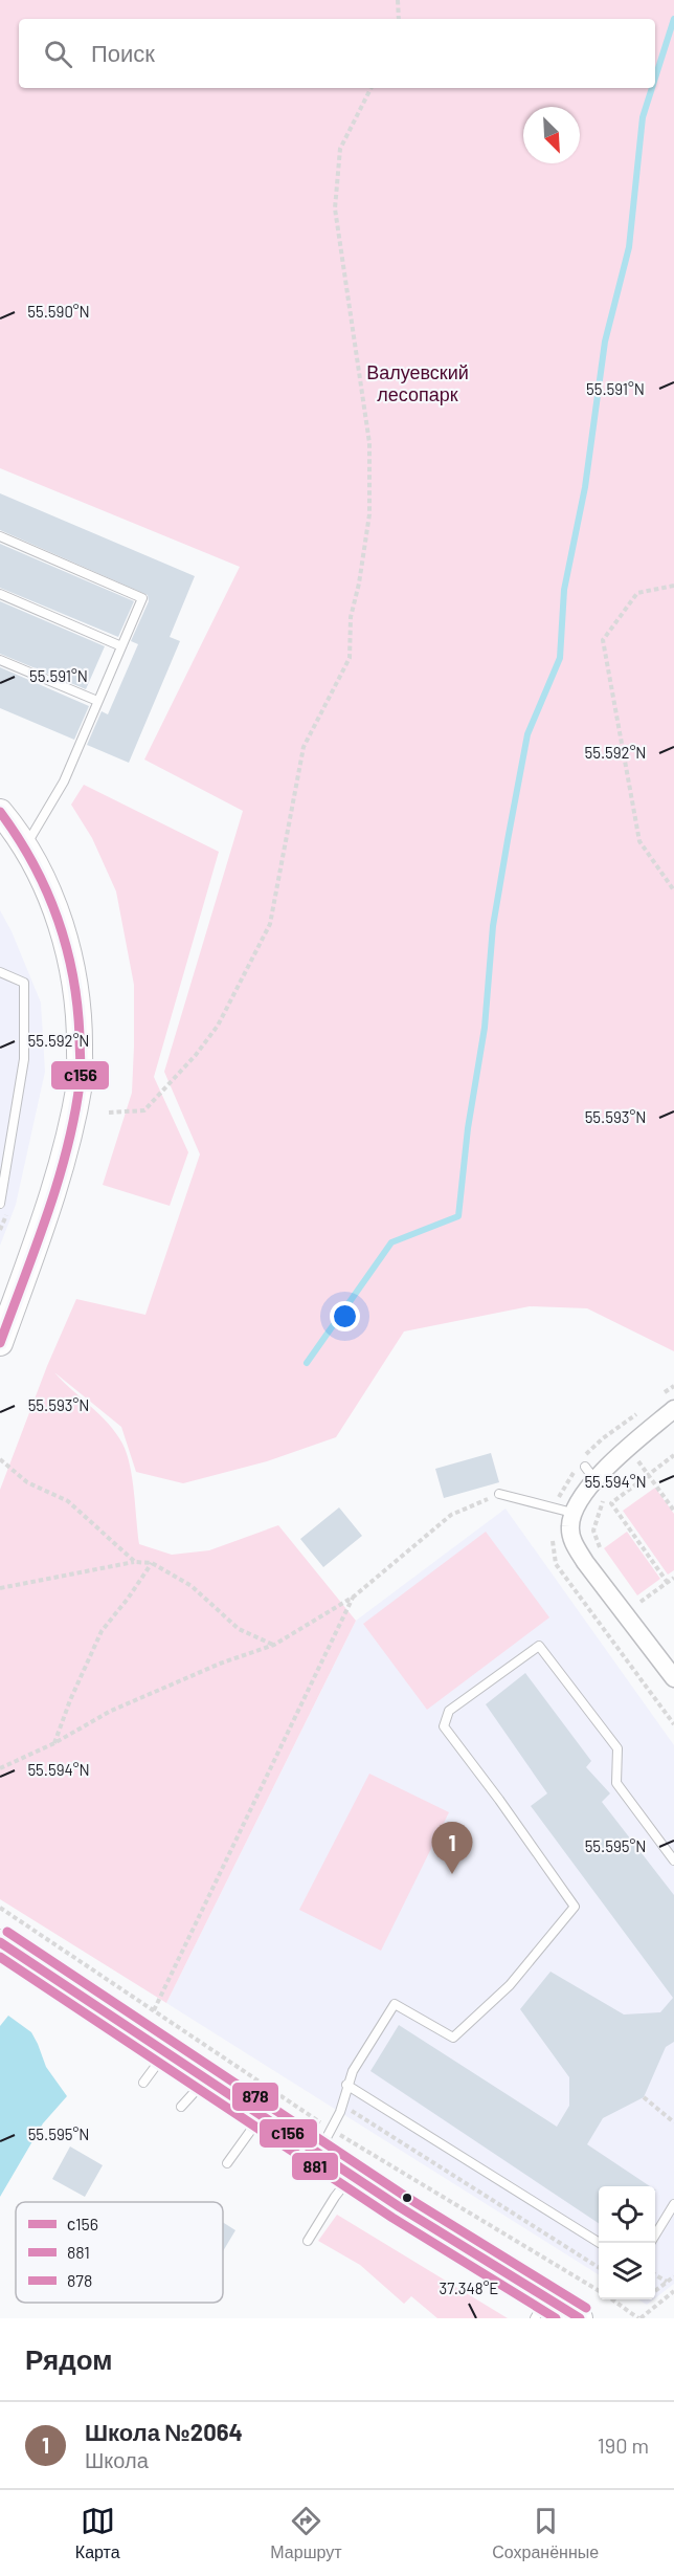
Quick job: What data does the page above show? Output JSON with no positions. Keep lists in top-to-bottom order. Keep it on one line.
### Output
{"parks":["Валуевский лесопарк"],"lines":["transit line с156","transit line 878","transit line 881"],"legend":["с156","881","878"],"north":"bottom right","page":{"search":"Поиск","pins":"1","heading":"Рядом","list":[{"mark":"1","name":"Школа №2064","note":"Школа","value":"190 m"}],"nav":["Карта","Маршрут","Сохранённые"]},"coordinates":["55.590°N","55.591°N","55.592°N","55.593°N","55.594°N","55.595°N","37.348°E"]}
